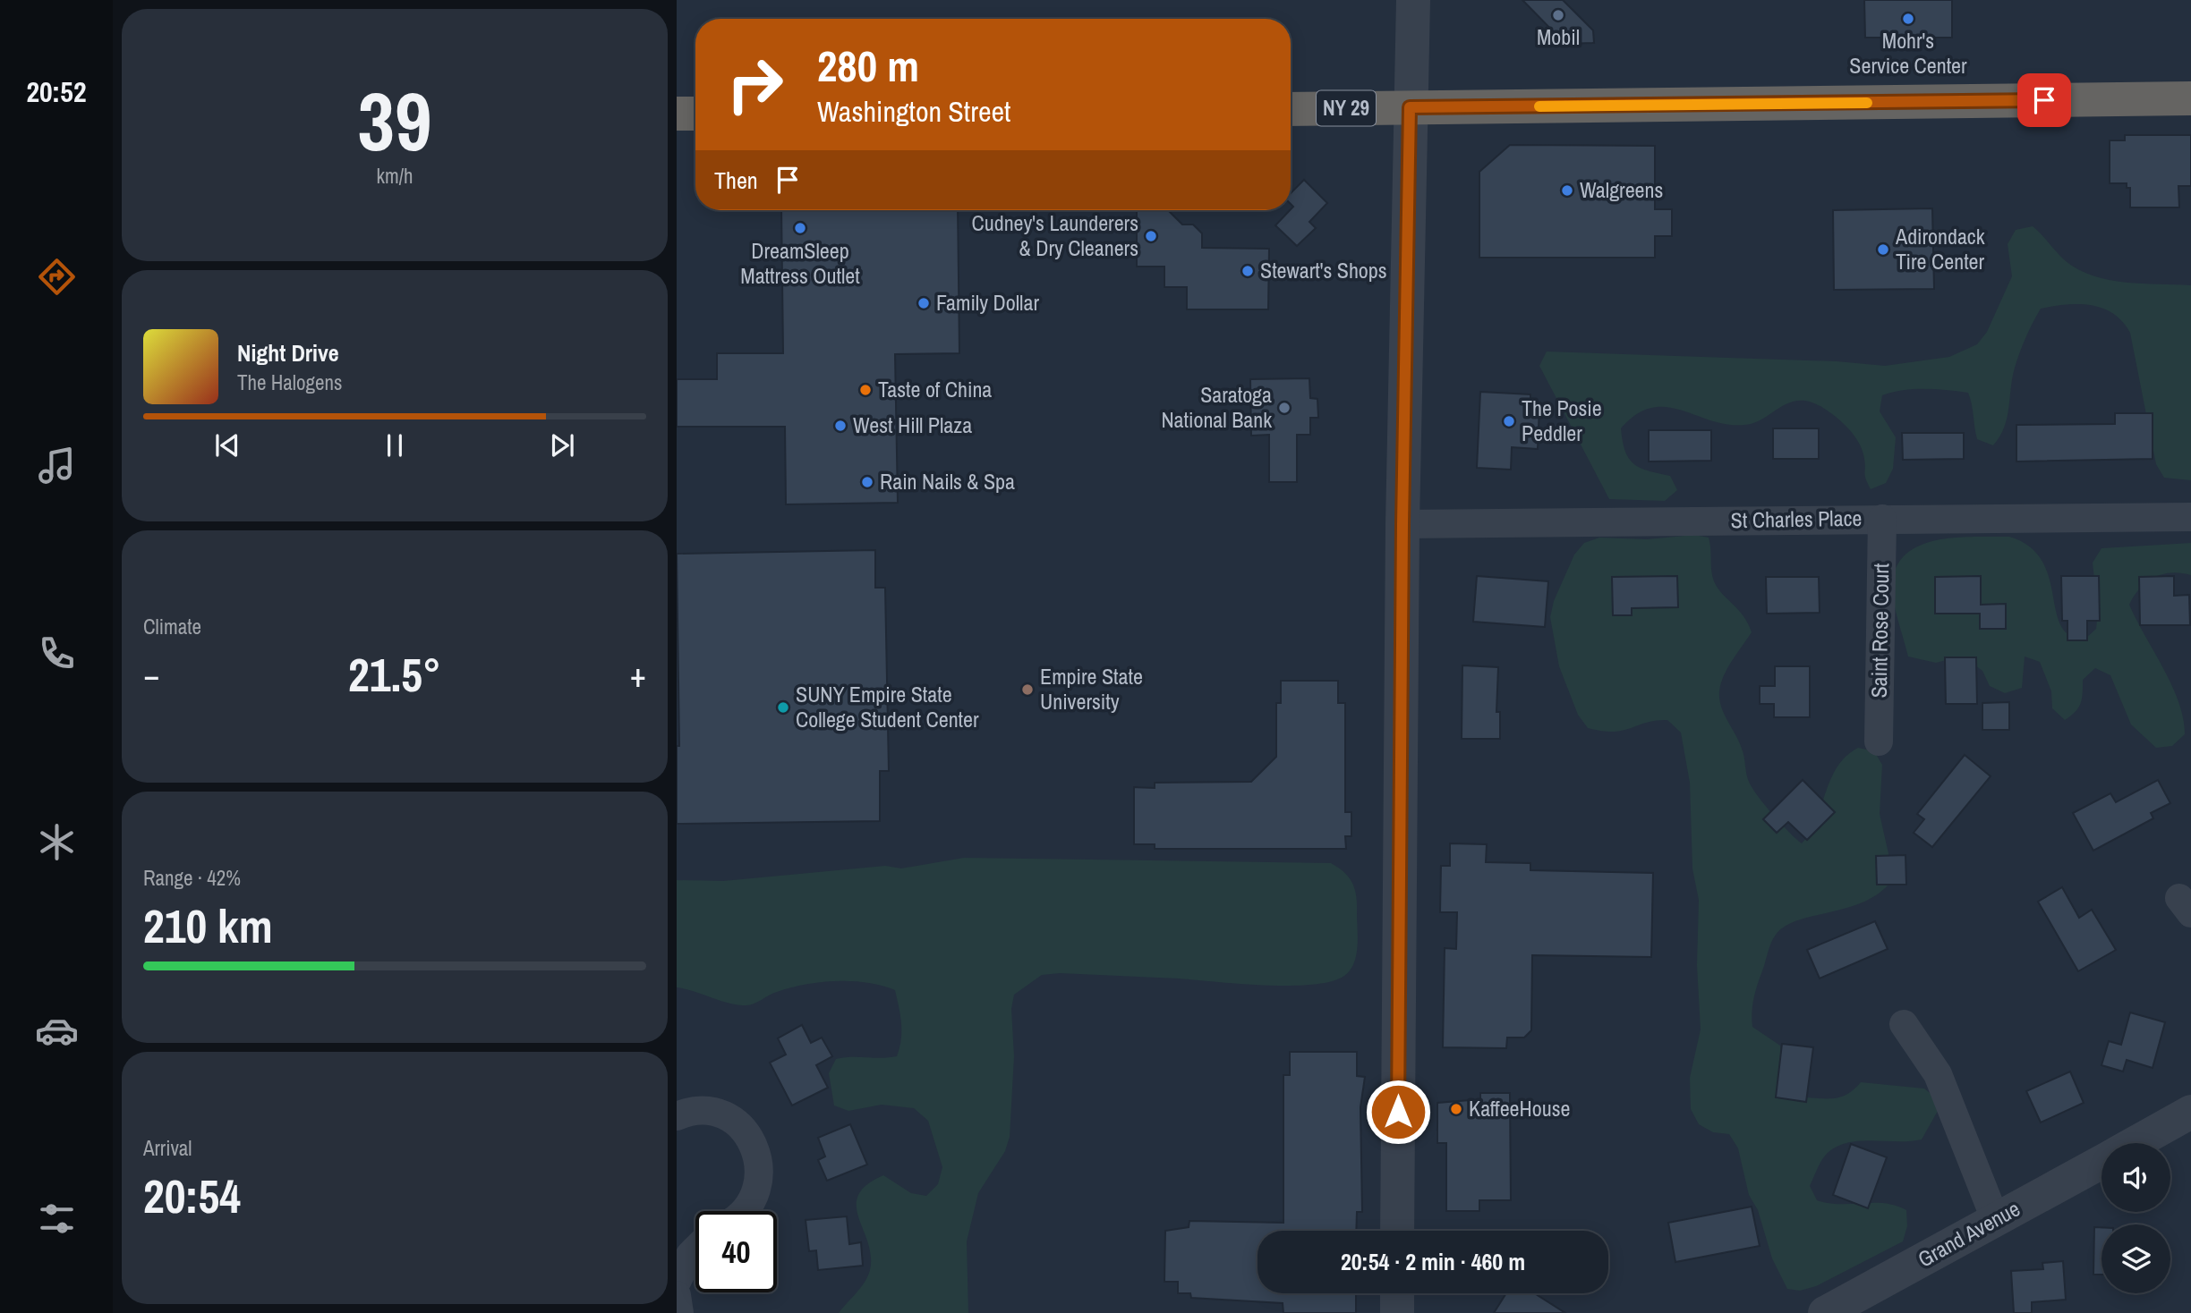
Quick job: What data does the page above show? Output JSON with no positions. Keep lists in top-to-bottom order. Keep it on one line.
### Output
{"streets":{"highway":["NY 29"],"street":["St Charles Place","Saint Rose Court","Grand Avenue"]},"crossings":[["St Charles Place","Saint Rose Court"]],"places":["Mobil","Mohr's Service Center","Walgreens","DreamSleep Mattress Outlet","Cudney's Launderers & Dry Cleaners","Adirondack Tire Center","Stewart's Shops","Family Dollar","Taste of China","Saratoga National Bank","The Posie Peddler","West Hill Plaza","Rain Nails & Spa","Empire State University","SUNY Empire State College Student Center","KaffeeHouse"],"page":{"tabs":"20:52","tile":[["39","km/h"],"Climate",["Range · 42%","210 km"],["Arrival","20:54"]],"turn":["280 m","Washington Street"],"then":"Then","song":["Night Drive","The Halogens"],"heat":["−","21.5°","+"],"limit":"40","trip":"20:54 · 2 min · 460 m"}}
